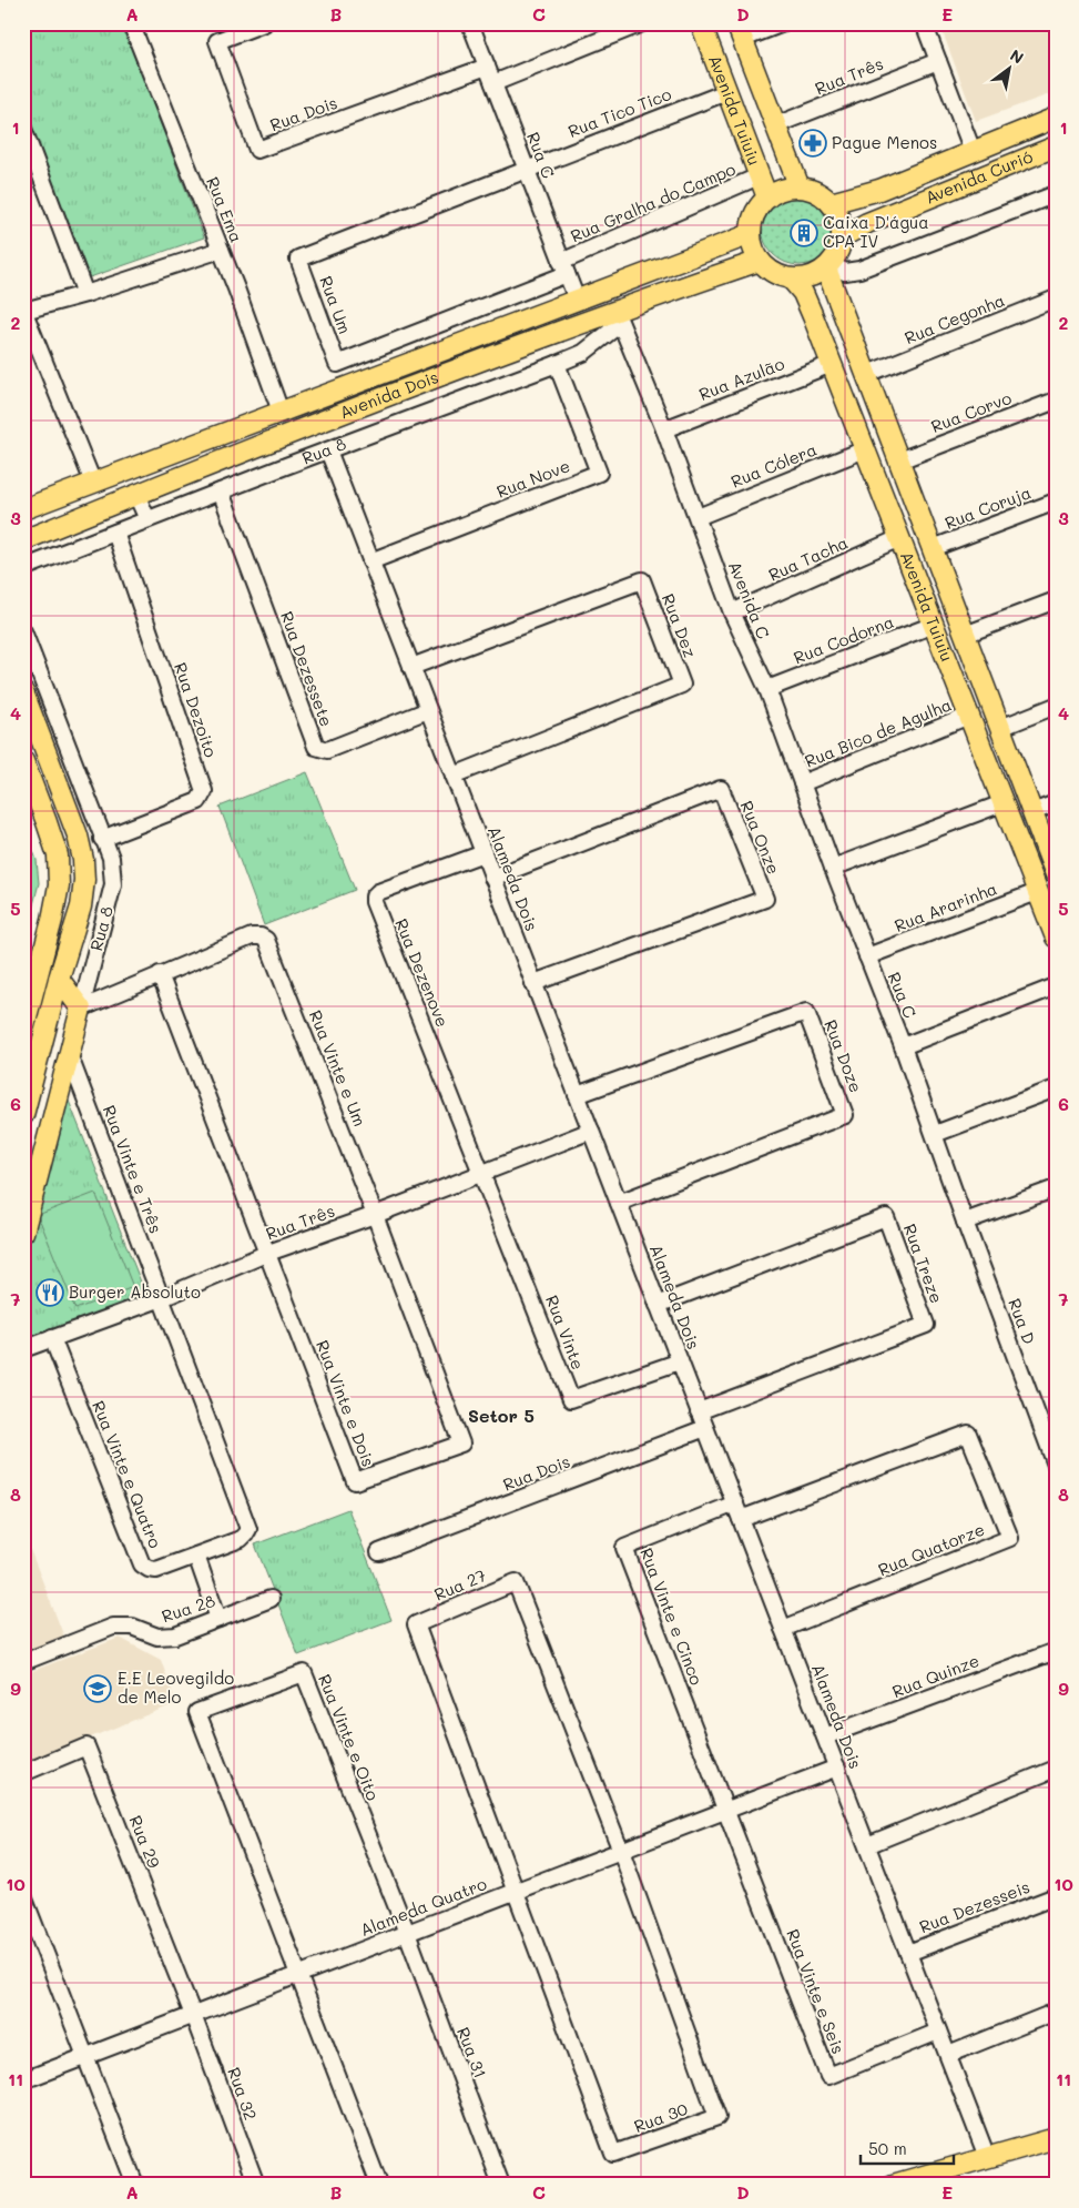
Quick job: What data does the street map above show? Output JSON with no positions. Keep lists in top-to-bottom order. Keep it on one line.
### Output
{"streets":{"main road":["Avenida Tuiuiu","Avenida Curió","Avenida Dois","Rua 8"],"street":["Rua Três","Rua Tico Tico","Rua Dois","Rua C","Rua Gralha do Campo","Rua Ema","Rua Um","Rua Cegonha","Rua Azulão","Rua Corvo","Rua Cólera","Rua Nove","Rua Coruja","Rua Tacha","Avenida C","Rua Dez","Rua Codorna","Rua Dezessete","Rua Dezoito","Rua Bico de Agulha","Rua Onze","Alameda Dois","Rua Ararinha","Rua Dezenove","Rua Doze","Rua Vinte e Um","Rua Vinte e Três","Rua Treze","Rua D","Rua Vinte","Rua Vinte e Dois","Rua Vinte e Quatro","Rua Quatorze","Rua 27","Rua 28","Rua Vinte e Cinco","Rua Quinze","Rua Vinte e Oito","Rua 29","Alameda Quatro","Rua Dezesseis","Rua Vinte e Seis","Rua 31","Rua 32","Rua 30"]},"crossings":[["Rua Três","Avenida Tuiuiu"],["Rua Três","Alameda Dois"],["Rua Três","Rua Dezenove"],["Rua Três","Rua Vinte e Um"],["Rua Três","Rua Vinte e Três"],["Rua Três","Rua Vinte"],["Rua Três","Rua Vinte e Dois"],["Rua Três","Rua Vinte e Quatro"],["Avenida Tuiuiu","Rua Tico Tico"],["Avenida Tuiuiu","Avenida Curió"],["Avenida Tuiuiu","Rua Gralha do Campo"],["Avenida Tuiuiu","Rua Cegonha"],["Avenida Tuiuiu","Rua Azulão"],["Avenida Tuiuiu","Avenida Dois"],["Avenida Tuiuiu","Rua Corvo"],["Avenida Tuiuiu","Rua Cólera"],["Avenida Tuiuiu","Rua Coruja"],["Avenida Tuiuiu","Rua Tacha"],["Avenida Tuiuiu","Rua Codorna"],["Avenida Tuiuiu","Rua Bico de Agulha"],["Avenida Tuiuiu","Rua Ararinha"],["Rua Tico Tico","Rua C"],["Rua Tico Tico","Rua Um"],["Rua Dois","Rua C"],["Rua Dois","Alameda Dois"],["Rua C","Rua Gralha do Campo"],["Rua C","Rua Um"],["Rua C","Avenida Dois"],["Rua C","Avenida C"],["Rua C","Rua Bico de Agulha"],["Rua C","Rua Ararinha"],["Rua C","Rua D"],["Avenida Curió","Avenida Dois"],["Rua Gralha do Campo","Rua Um"],["Rua Ema","Avenida Dois"],["Rua Azulão","Avenida C"],["Avenida Dois","Rua 8"],["Rua 8","Rua Nove"],["Rua 8","Rua Dezessete"],["Rua 8","Rua Dezoito"],["Rua 8","Alameda Dois"],["Rua 8","Rua Vinte e Três"],["Rua Cólera","Avenida C"],["Rua Nove","Alameda Dois"],["Rua Tacha","Avenida C"],["Avenida C","Rua Codorna"],["Avenida C","Rua Bico de Agulha"],["Rua Dez","Alameda Dois"],["Rua Dezessete","Alameda Dois"],["Rua Onze","Alameda Dois"],["Alameda Dois","Rua Dezenove"],["Alameda Dois","Rua Doze"],["Alameda Dois","Rua Treze"],["Alameda Dois","Rua Vinte"],["Alameda Dois","Rua Quatorze"],["Alameda Dois","Rua Vinte e Cinco"],["Alameda Dois","Rua Quinze"],["Alameda Dois","Alameda Quatro"],["Alameda Dois","Rua Dezesseis"],["Alameda Dois","Rua Vinte e Seis"],["Rua Dezenove","Rua Vinte"],["Rua Vinte e Um","Rua Vinte e Dois"],["Rua Vinte e Três","Rua Vinte e Quatro"],["Rua 27","Alameda Quatro"],["Rua 27","Rua 30"],["Rua Vinte e Cinco","Alameda Quatro"],["Rua Vinte e Cinco","Rua Vinte e Seis"],["Rua Vinte e Oito","Alameda Quatro"],["Rua Vinte e Oito","Rua 31"],["Rua 29","Alameda Quatro"],["Rua 29","Rua 32"],["Alameda Quatro","Rua Vinte e Seis"],["Alameda Quatro","Rua 31"],["Alameda Quatro","Rua 32"],["Alameda Quatro","Rua 30"]],"districts":["Setor 5"],"places":{"pharmacy":["Pague Menos"],"building":["Caixa D'água CPA IV"],"restaurant":["Burger Absoluto"],"school or university":["E.E Leovegildo de Melo"]},"scale_bar":"50 m","north":"top right","grid":{"columns":["A","B","C","D","E"],"rows":["1","2","3","4","5","6","7","8","9","10","11"]}}
